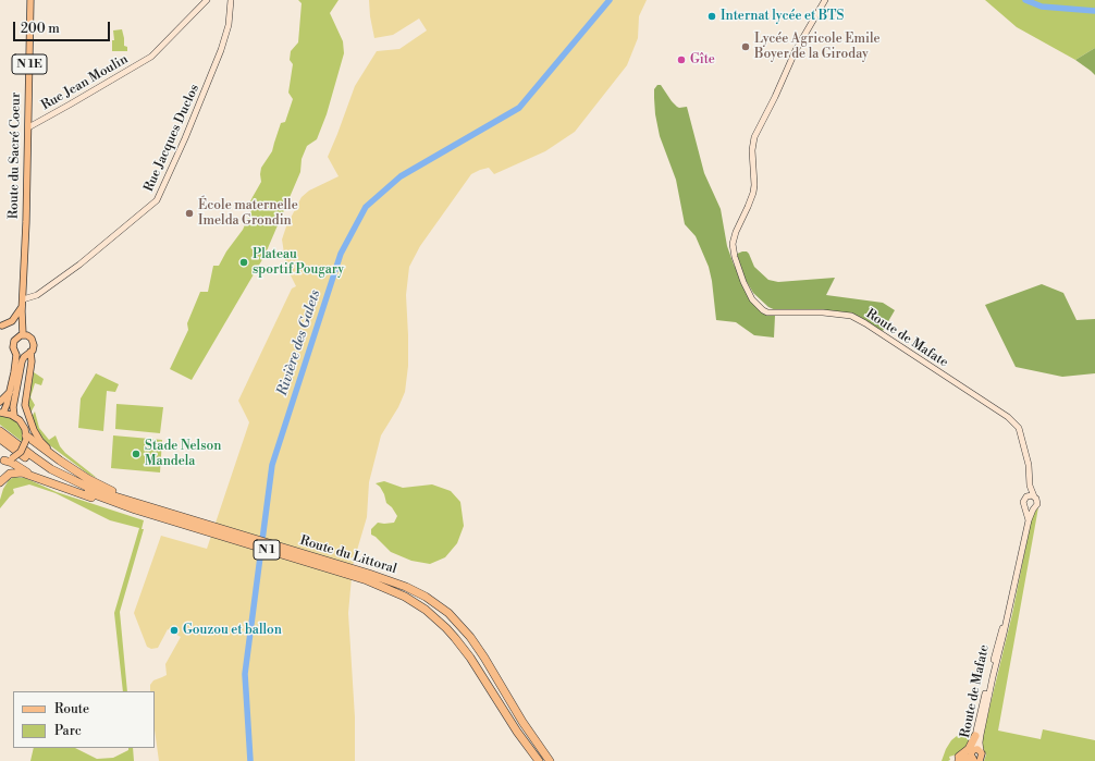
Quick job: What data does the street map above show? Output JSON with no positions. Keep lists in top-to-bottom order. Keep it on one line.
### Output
{"streets":{"highway":["N 1","Route du Littoral"],"main road":["N 1E","Rue Jean Moulin","Rue Jacques Duclos","Route du Sacré Coeur","Route de Mafate"]},"crossings":[["Rue Jean Moulin","Route du Sacré Coeur"],["Rue Jacques Duclos","Route du Sacré Coeur"]],"water":["Rivière des Galets"],"places":["Internat lycée et BTS","Lycée Agricole Emile Boyer de la Giroday","Gîte","École maternelle Imelda Grondin","Plateau sportif Pougary","Stade Nelson Mandela","Gouzou et ballon"],"legend":["Route","Parc"],"scale_bar":"200 m"}
